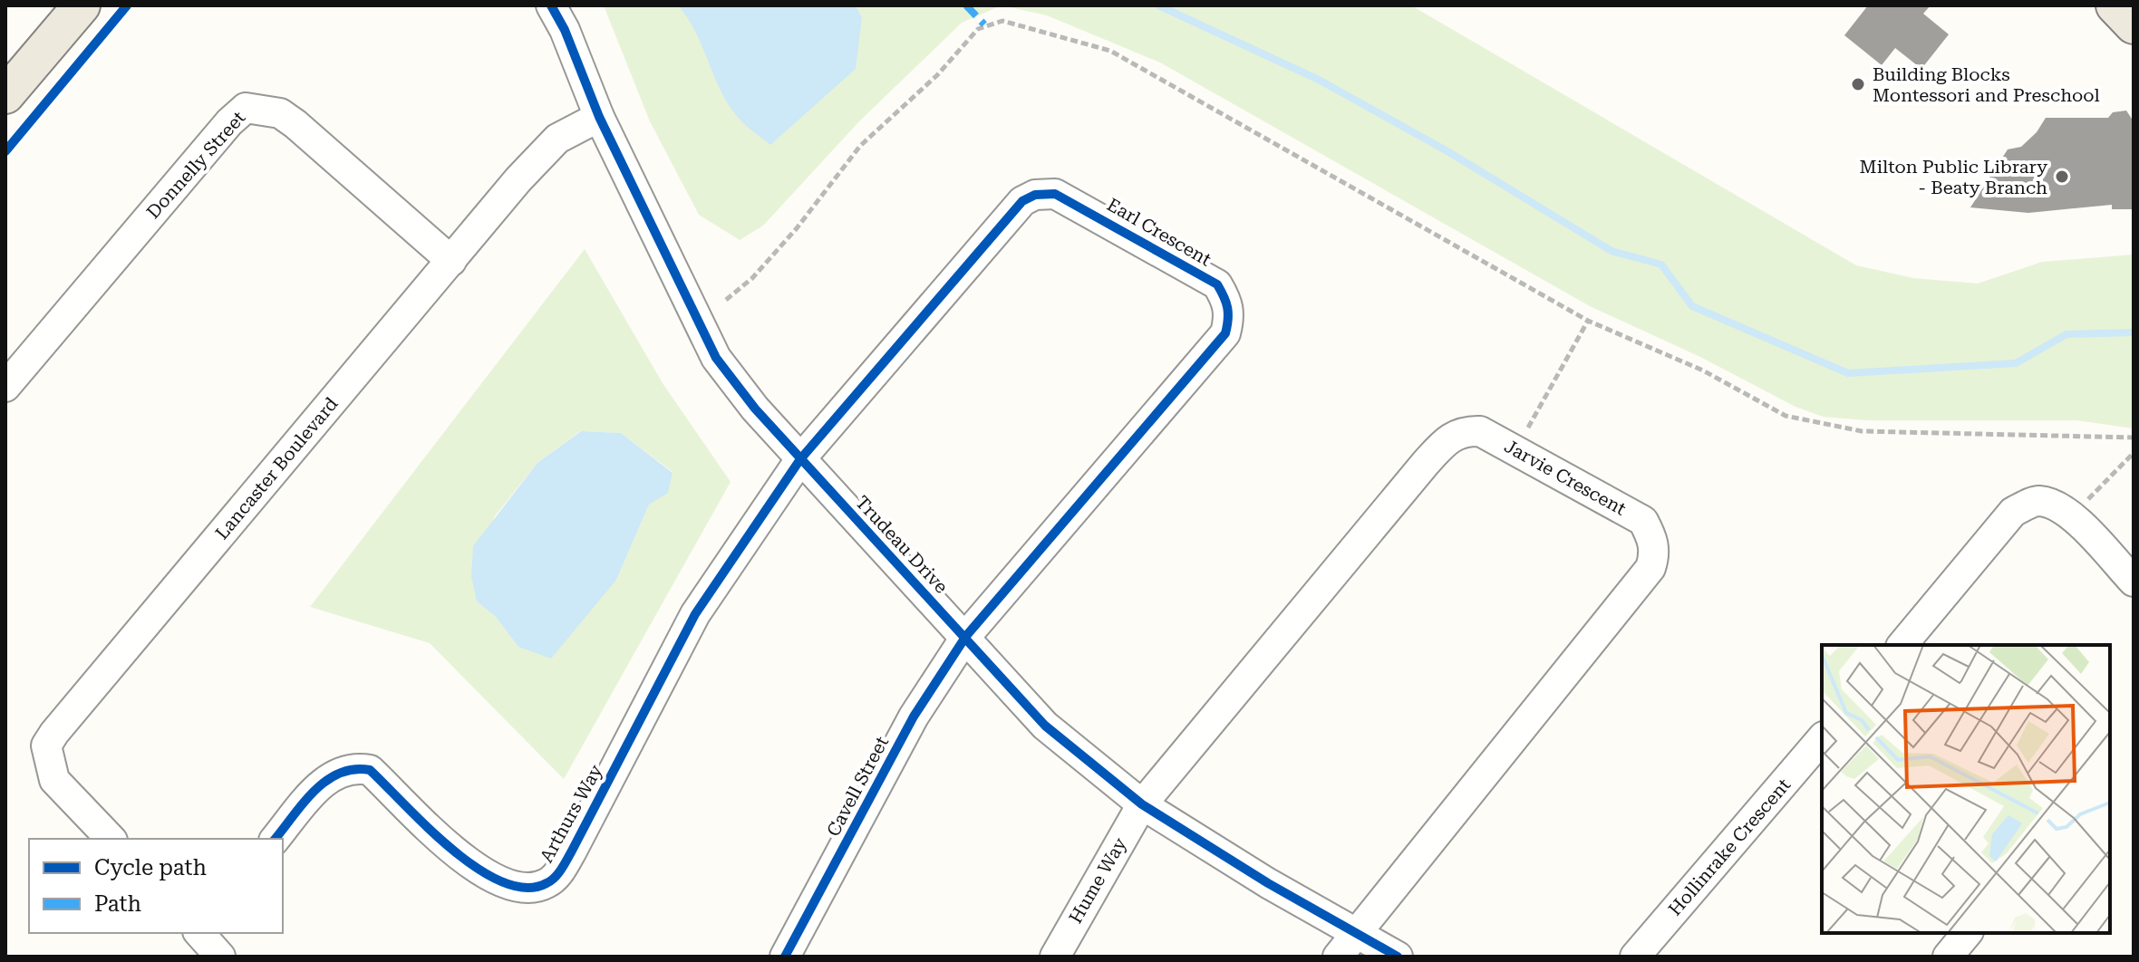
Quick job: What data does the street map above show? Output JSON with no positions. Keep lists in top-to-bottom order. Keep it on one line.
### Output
{"streets":{"street":["Donnelly Street","Earl Crescent","Lancaster Boulevard","Jarvie Crescent","Trudeau Drive","Cavell Street","Arthurs Way","Hollinrake Crescent","Hume Way"]},"crossings":[["Donnelly Street","Lancaster Boulevard"],["Earl Crescent","Trudeau Drive"],["Earl Crescent","Cavell Street"],["Earl Crescent","Arthurs Way"],["Lancaster Boulevard","Trudeau Drive"],["Jarvie Crescent","Trudeau Drive"],["Jarvie Crescent","Hume Way"],["Trudeau Drive","Cavell Street"],["Trudeau Drive","Arthurs Way"],["Trudeau Drive","Hume Way"]],"places":["Building Blocks Montessori and Preschool","Milton Public Library - Beaty Branch"],"legend":["Cycle path","Path"]}
